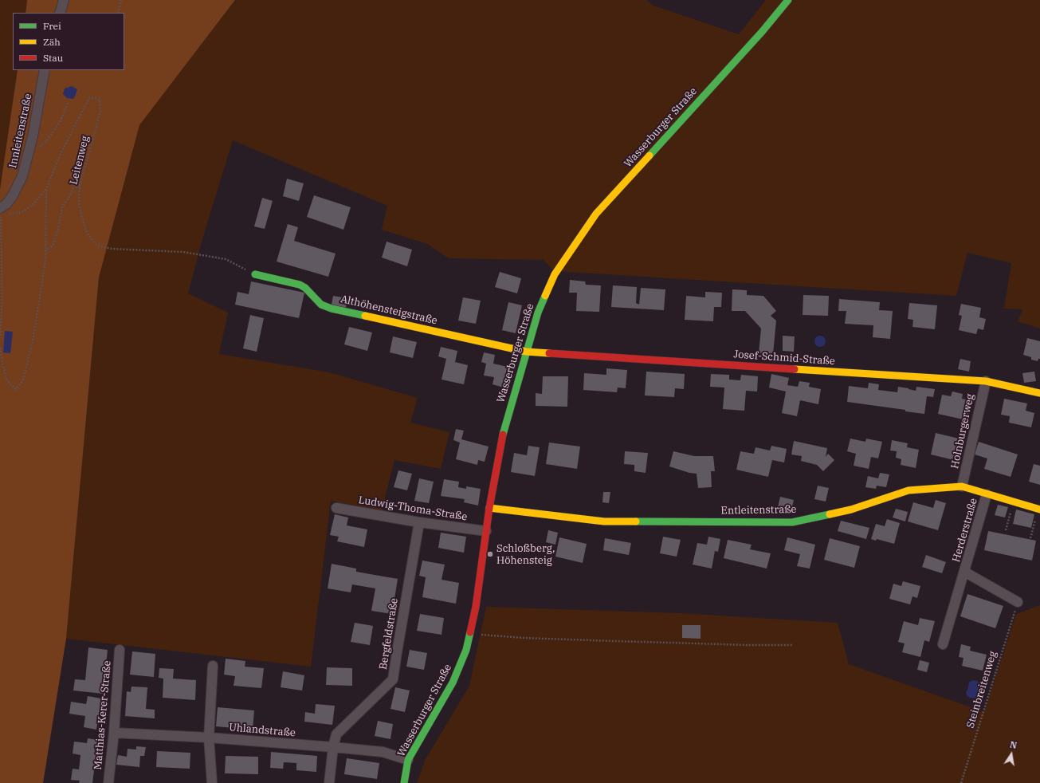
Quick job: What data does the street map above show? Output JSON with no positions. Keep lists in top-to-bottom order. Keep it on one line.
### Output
{"streets":{"street":["Wasserburger Straße","Innleitenstraße","Althöhensteigstraße","Josef-Schmid-Straße","Holnburgerweg","Ludwig-Thoma-Straße","Entleitenstraße","Herderstraße","Bergfeldstraße","Matthias-Kerer-Straße","Uhlandstraße"],"path":["Leitenweg","Steinbreitenweg"]},"crossings":[["Wasserburger Straße","Althöhensteigstraße"],["Wasserburger Straße","Josef-Schmid-Straße"],["Wasserburger Straße","Ludwig-Thoma-Straße"],["Wasserburger Straße","Entleitenstraße"],["Wasserburger Straße","Uhlandstraße"],["Innleitenstraße","Leitenweg"],["Leitenweg","Althöhensteigstraße"],["Althöhensteigstraße","Josef-Schmid-Straße"],["Josef-Schmid-Straße","Holnburgerweg"],["Holnburgerweg","Entleitenstraße"],["Ludwig-Thoma-Straße","Bergfeldstraße"],["Entleitenstraße","Herderstraße"],["Herderstraße","Steinbreitenweg"],["Bergfeldstraße","Uhlandstraße"],["Matthias-Kerer-Straße","Uhlandstraße"]],"places":["Schloßberg, Höhensteig"],"legend":["Frei","Zäh","Stau"],"north":"top"}
